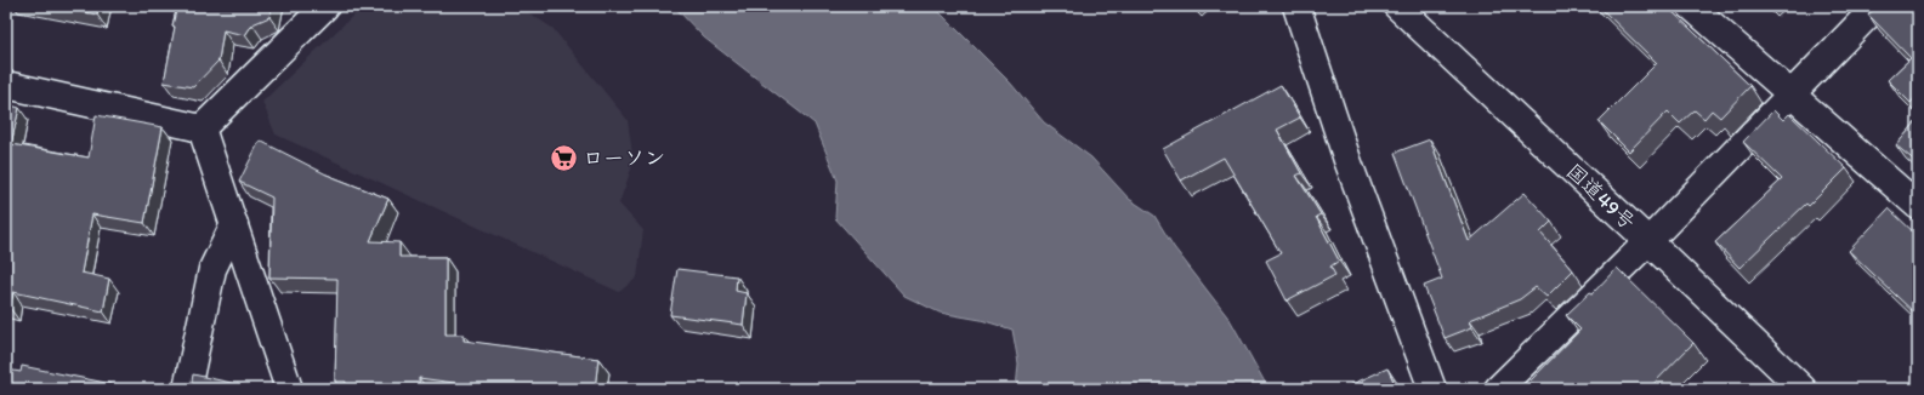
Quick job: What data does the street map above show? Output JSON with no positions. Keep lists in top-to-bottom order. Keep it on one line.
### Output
{"streets":{"main road":["国道49号"]},"places":{"supermarket":["ローソン"]}}
